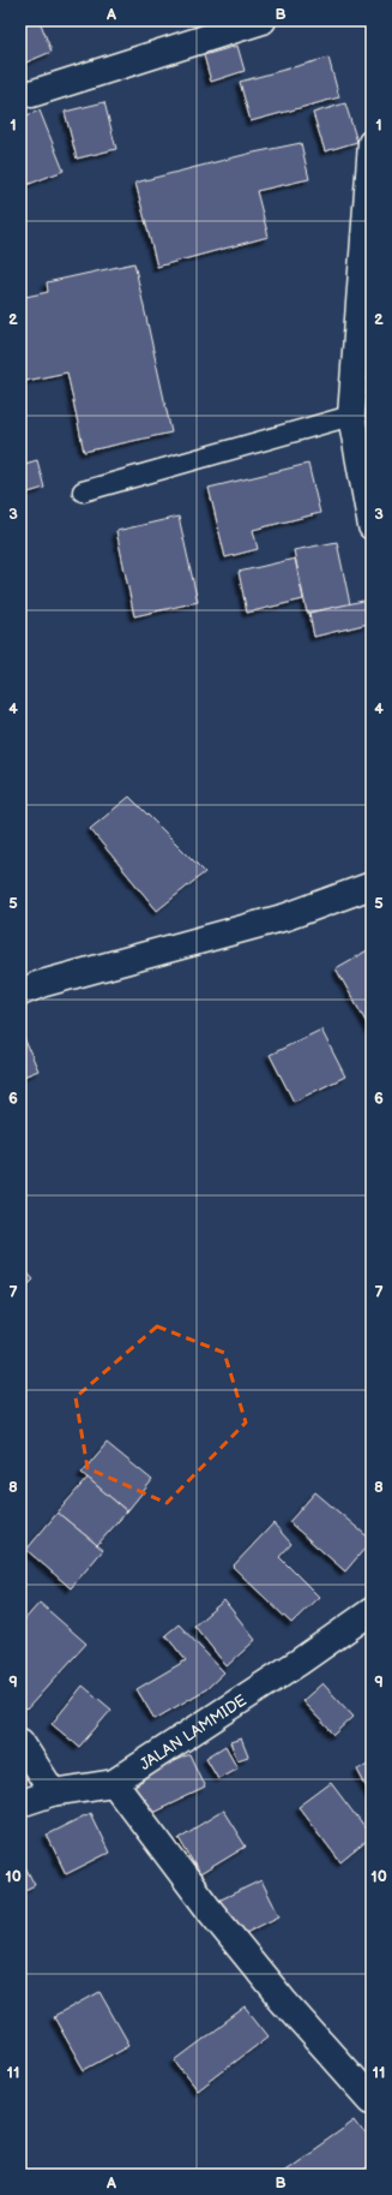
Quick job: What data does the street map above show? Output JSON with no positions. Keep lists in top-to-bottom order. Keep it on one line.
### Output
{"streets":{"street":["JALAN LAMMIDE"]},"grid":{"columns":["A","B"],"rows":["1","2","3","4","5","6","7","8","9","10","11"]}}
